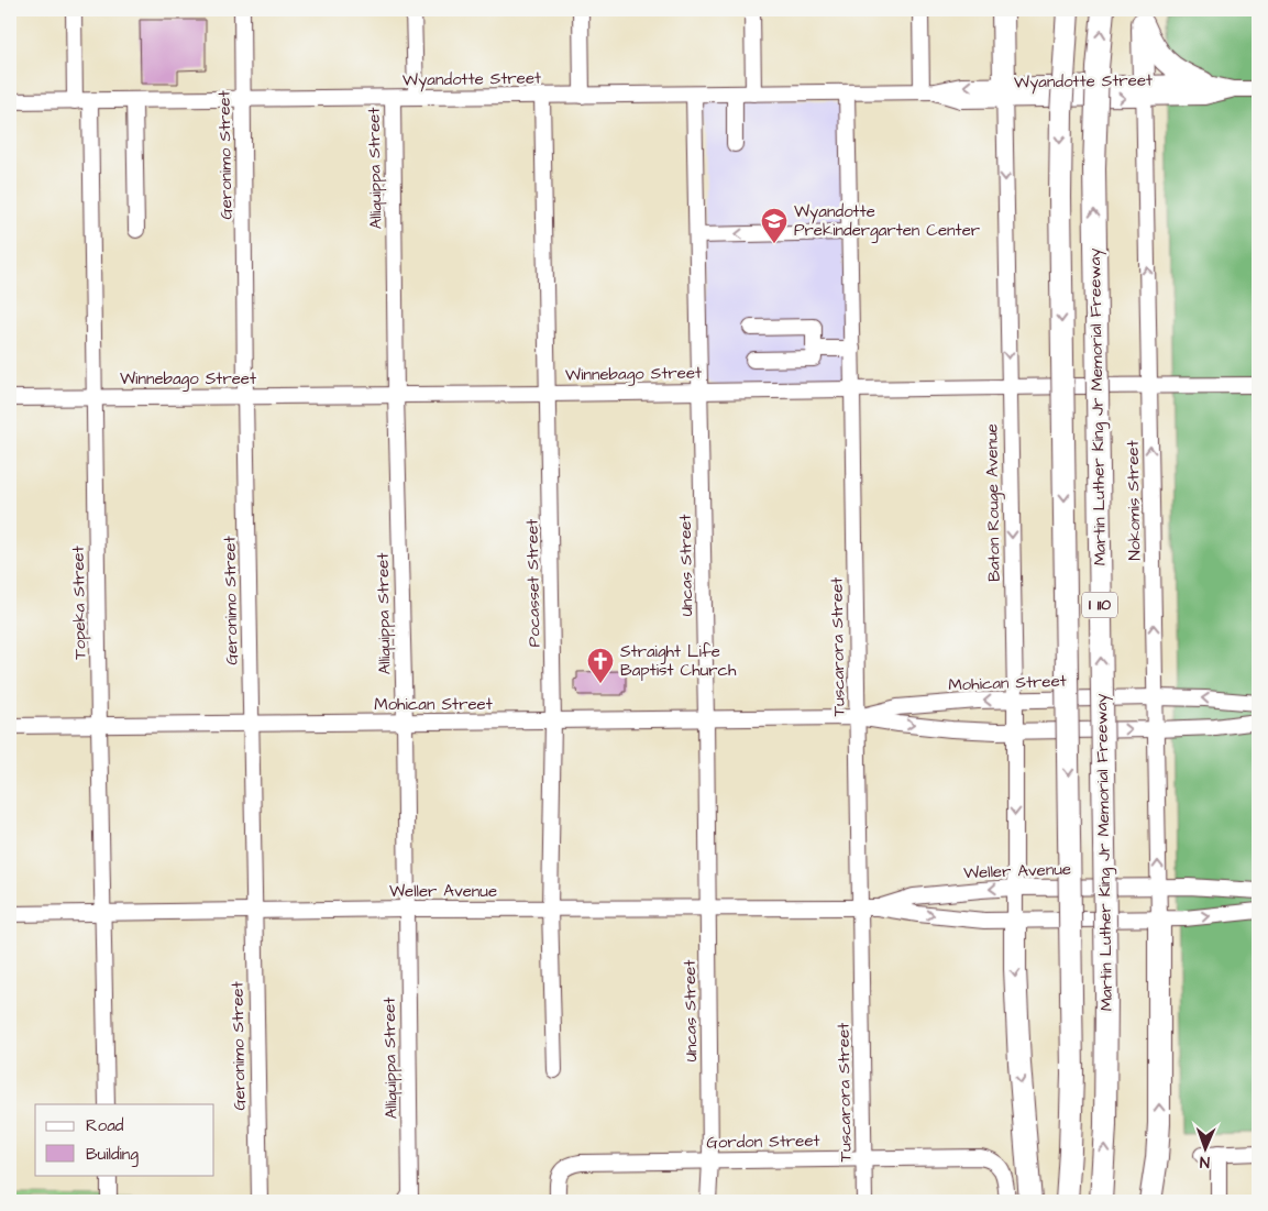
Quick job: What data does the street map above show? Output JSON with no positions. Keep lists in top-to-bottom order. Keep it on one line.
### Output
{"streets":{"highway":["Martin Luther King Jr Memorial Freeway","I 110"],"street":["Wyandotte Street","Geronimo Street","Alliquippa Street","Winnebago Street","Nokomis Street","Baton Rouge Avenue","Uncas Street","Pocasset Street","Topeka Street","Tuscarora Street","Mohican Street","Weller Avenue","Gordon Street"]},"crossings":[["Wyandotte Street","Geronimo Street"],["Wyandotte Street","Alliquippa Street"],["Wyandotte Street","Nokomis Street"],["Wyandotte Street","Baton Rouge Avenue"],["Wyandotte Street","Uncas Street"],["Wyandotte Street","Pocasset Street"],["Wyandotte Street","Topeka Street"],["Wyandotte Street","Tuscarora Street"],["Geronimo Street","Winnebago Street"],["Geronimo Street","Mohican Street"],["Geronimo Street","Weller Avenue"],["Alliquippa Street","Winnebago Street"],["Alliquippa Street","Mohican Street"],["Alliquippa Street","Weller Avenue"],["Winnebago Street","Nokomis Street"],["Winnebago Street","Baton Rouge Avenue"],["Winnebago Street","Uncas Street"],["Winnebago Street","Pocasset Street"],["Winnebago Street","Topeka Street"],["Winnebago Street","Tuscarora Street"],["Nokomis Street","Mohican Street"],["Nokomis Street","Weller Avenue"],["Baton Rouge Avenue","Mohican Street"],["Baton Rouge Avenue","Weller Avenue"],["Uncas Street","Mohican Street"],["Uncas Street","Weller Avenue"],["Uncas Street","Gordon Street"],["Pocasset Street","Mohican Street"],["Pocasset Street","Weller Avenue"],["Topeka Street","Mohican Street"],["Topeka Street","Weller Avenue"],["Tuscarora Street","Mohican Street"],["Tuscarora Street","Weller Avenue"],["Tuscarora Street","Gordon Street"]],"one_way":["Nokomis Street","Baton Rouge Avenue"],"places":{"school or university":["Wyandotte Prekindergarten Center"],"church":["Straight Life Baptist Church"]},"legend":["Road","Building"],"north":"bottom"}
